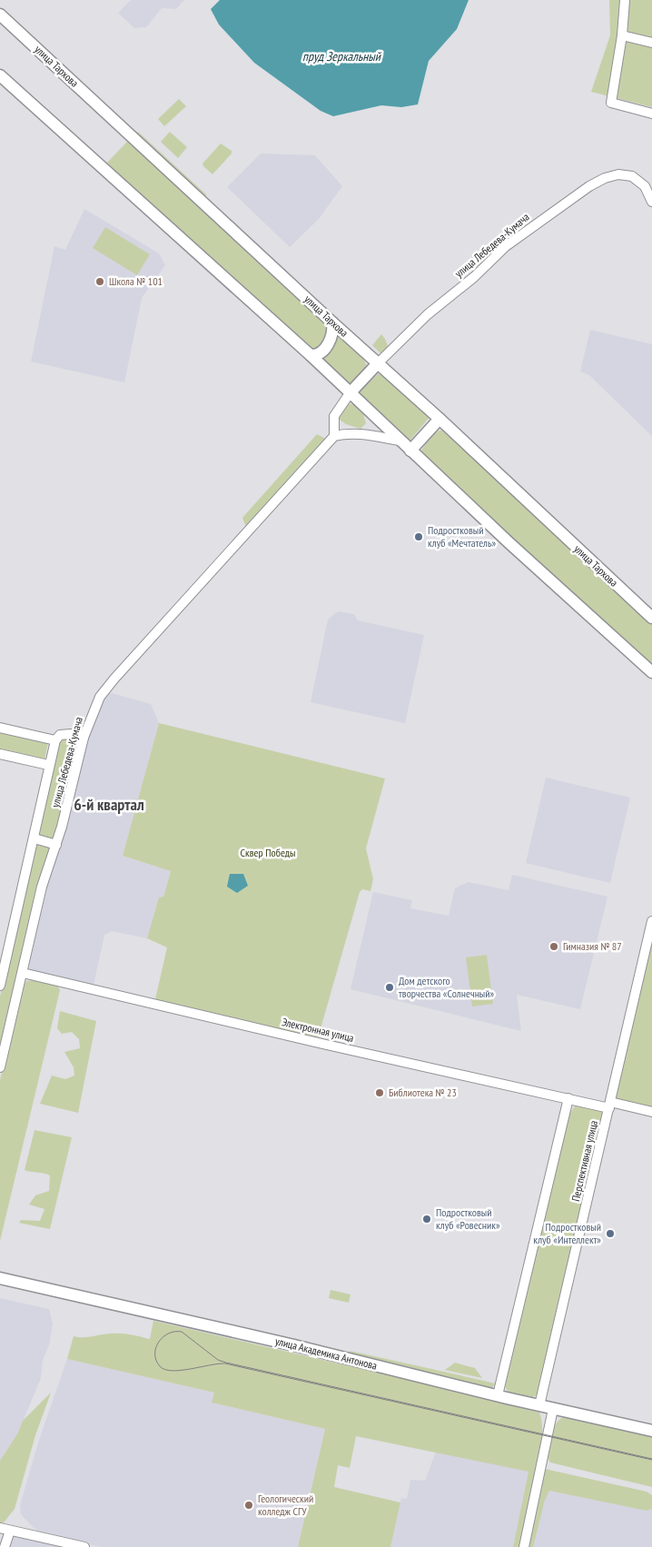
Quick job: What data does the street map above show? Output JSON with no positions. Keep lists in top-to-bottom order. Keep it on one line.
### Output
{"streets":{"main road":["улица Тархова","улица Академика Антонова"],"street":["улица Лебедева-Кумача","Электронная улица","Перспективная улица"]},"crossings":[["улица Тархова","улица Лебедева-Кумача"],["улица Лебедева-Кумача","Электронная улица"],["Электронная улица","Перспективная улица"],["Перспективная улица","улица Академика Антонова"]],"districts":["6-й квартал"],"water":["пруд Зеркальный"],"parks":["Сквер Победы"],"places":["Школа № 101","Подростковый клуб «Мечтатель»","Гимназия № 87","Дом детского творчества «Солнечный»","Библиотека № 23","Подростковый клуб «Ровесник»","Подростковый клуб «Интеллект»","Геологический колледж СГУ"]}
